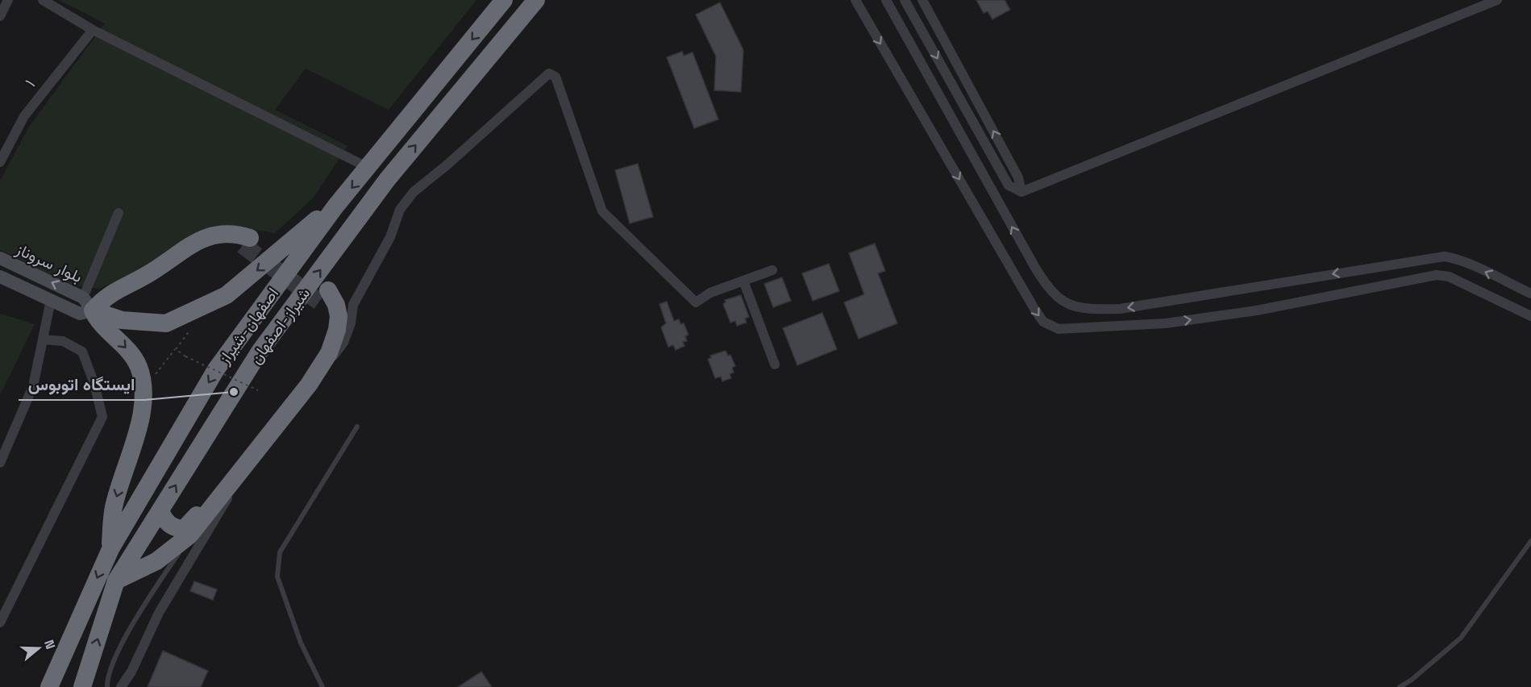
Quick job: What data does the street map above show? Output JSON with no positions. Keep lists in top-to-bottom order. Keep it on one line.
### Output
{"streets":{"highway":["اصفهان-شیراز","شیراز-اصفهان"],"street":["۱","بلوار سروناز"]},"places":["ایستگاه اتوبوس"],"north":"right"}
